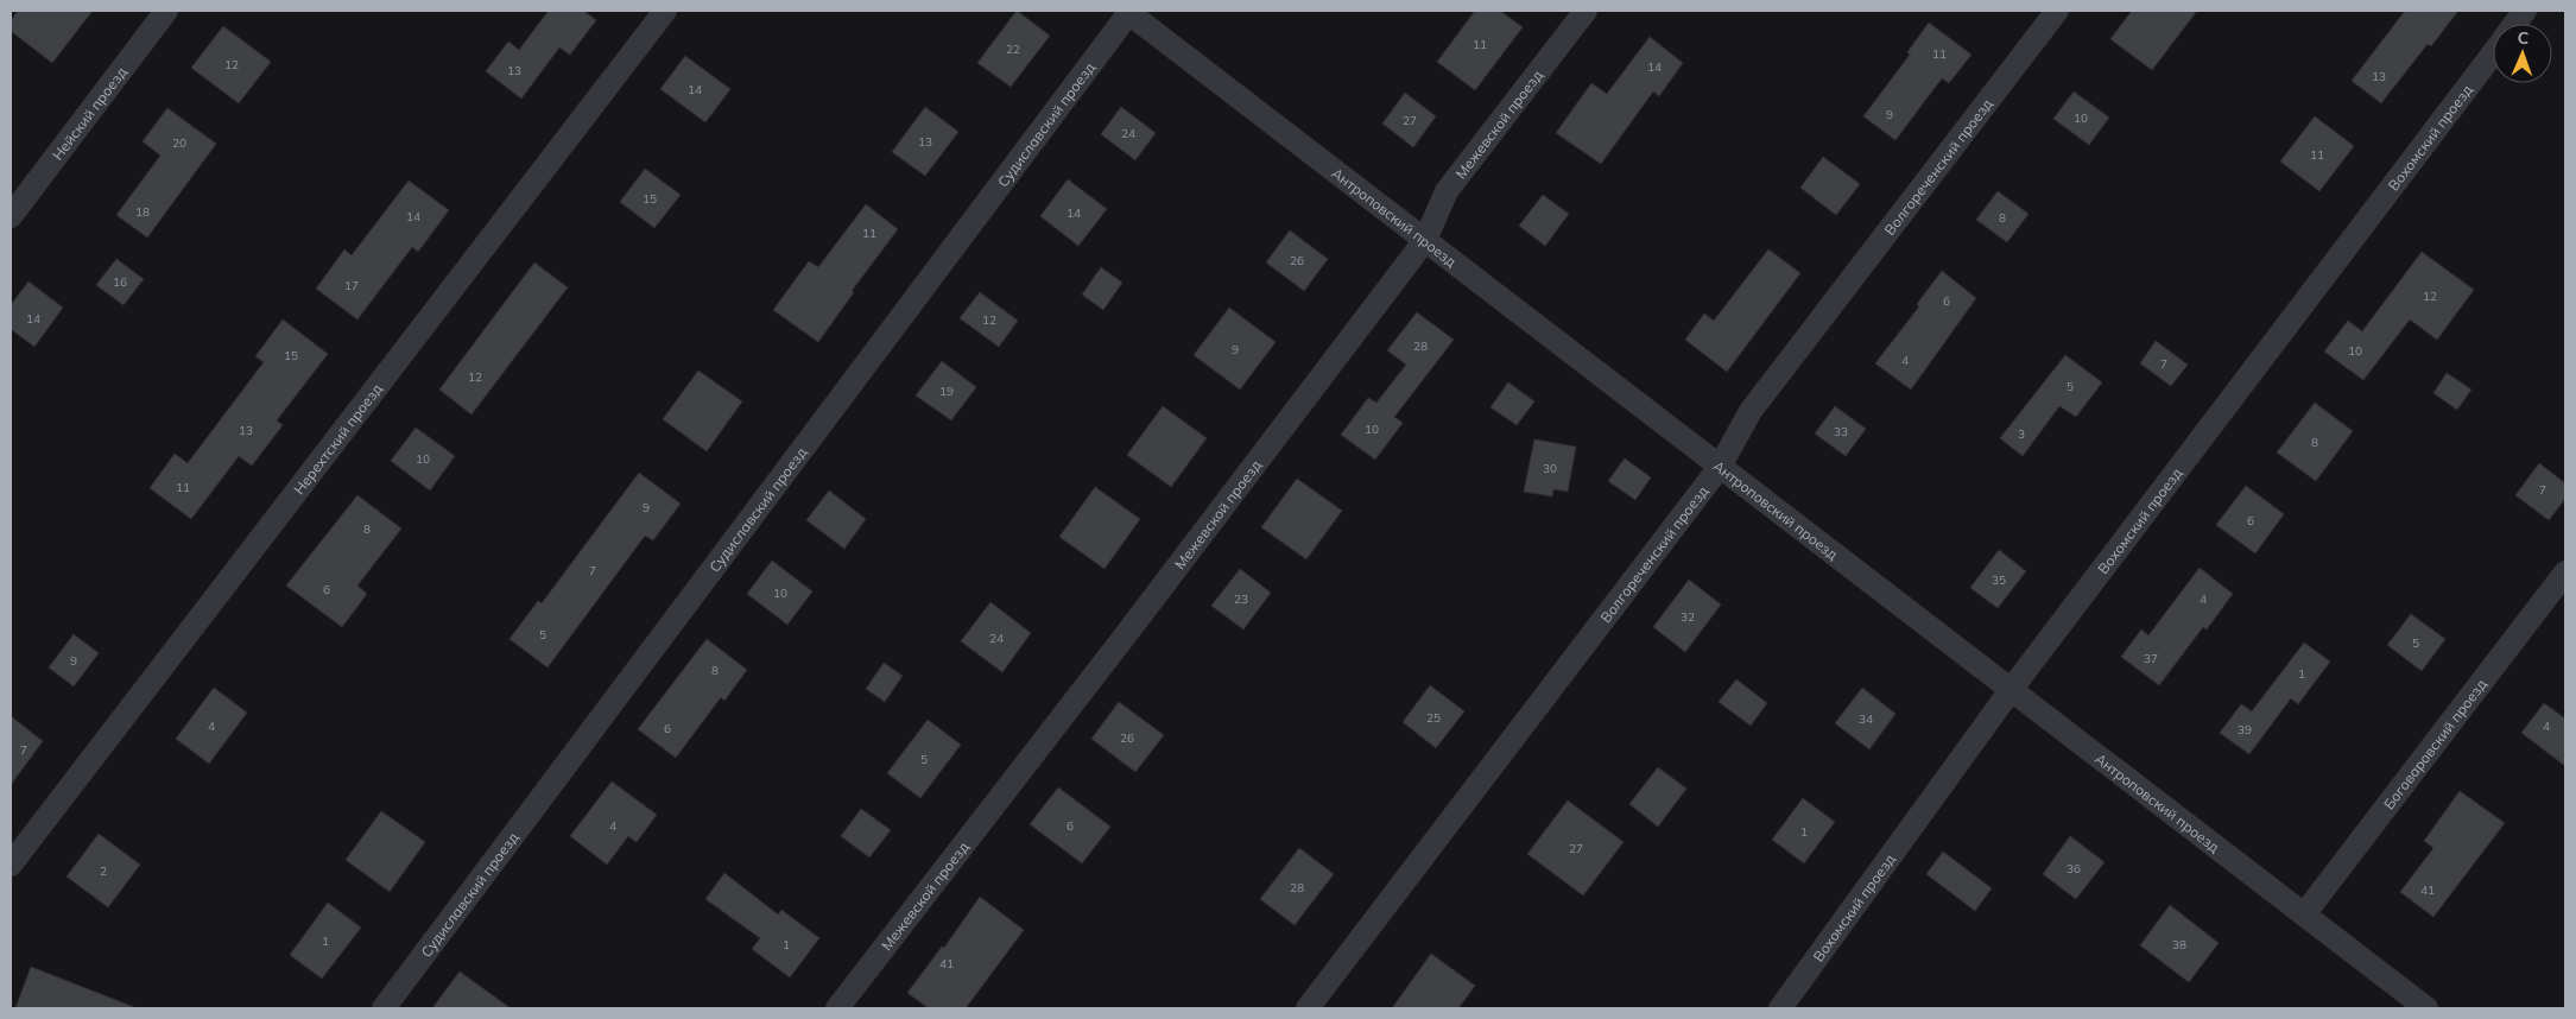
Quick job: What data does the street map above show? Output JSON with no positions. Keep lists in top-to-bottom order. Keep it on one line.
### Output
{"streets":{"street":["Нейский проезд","Судиславский проезд","Межевской проезд","Вохомский проезд","Волгореченский проезд","Антроповский проезд","Нерехтский проезд","Боговаровский проезд"]},"crossings":[["Судиславский проезд","Антроповский проезд"],["Межевской проезд","Антроповский проезд"],["Вохомский проезд","Антроповский проезд"],["Волгореченский проезд","Антроповский проезд"],["Антроповский проезд","Боговаровский проезд"]],"house_numbers":["11","22","11","12","14","13","13","14","9","10","27","24","13","20","11","15","18","14","14","8","11","26","16","17","12","6","14","12","28","9","10","15","4","7","12","5","19","10","13","33","3","8","10","30","11","7","9","6","8","7","35","6","10","23","4","32","5","24","5","37","9","8","1","25","34","4","4","6","39","26","7","5","4","6","1","27","36","2","28","41","1","1","38","41"],"north":"top"}
